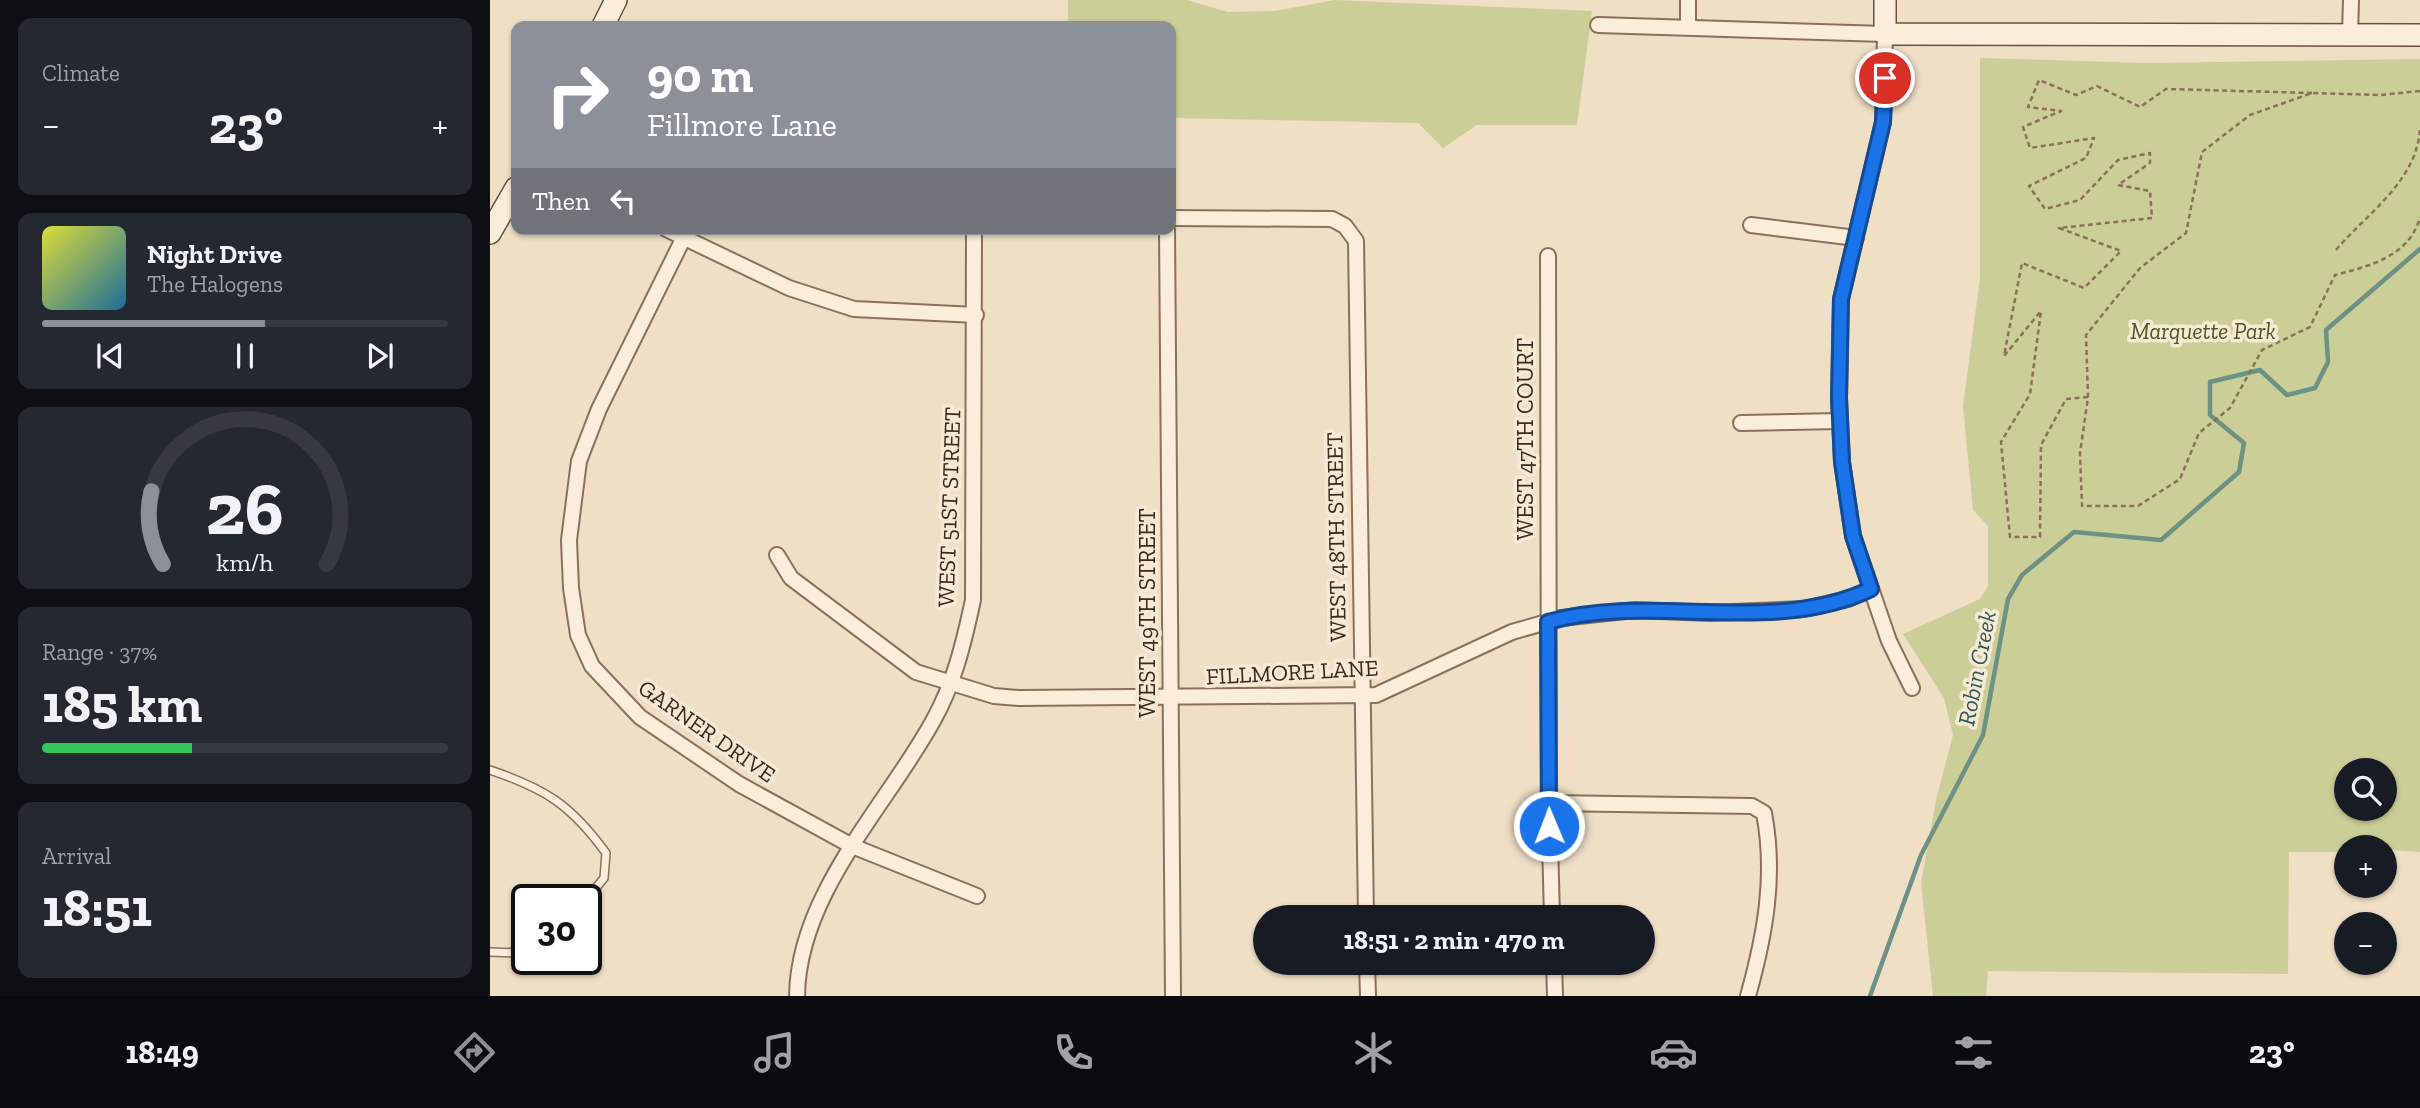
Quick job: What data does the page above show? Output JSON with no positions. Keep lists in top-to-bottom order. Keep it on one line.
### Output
{"streets":{"street":["WEST 47TH COURT","WEST 51ST STREET","WEST 48TH STREET","WEST 49TH STREET","FILLMORE LANE","GARNER DRIVE"]},"crossings":[["WEST 47TH COURT","FILLMORE LANE"],["WEST 51ST STREET","FILLMORE LANE"],["WEST 51ST STREET","GARNER DRIVE"],["WEST 48TH STREET","FILLMORE LANE"],["WEST 49TH STREET","FILLMORE LANE"]],"water":["Robin Creek"],"parks":["Marquette Park"],"page":{"tile":["Climate",["Range · 37%","185 km"],["Arrival","18:51"]],"turn":["90 m","Fillmore Lane"],"heat":["−","23°","+"],"then":"Then","song":["Night Drive","The Halogens"],"map_buttons":["+","−"],"limit":"30","trip":"18:51 · 2 min · 470 m","tabs":["18:49","23°"],"gauge":["26","km/h"]}}
